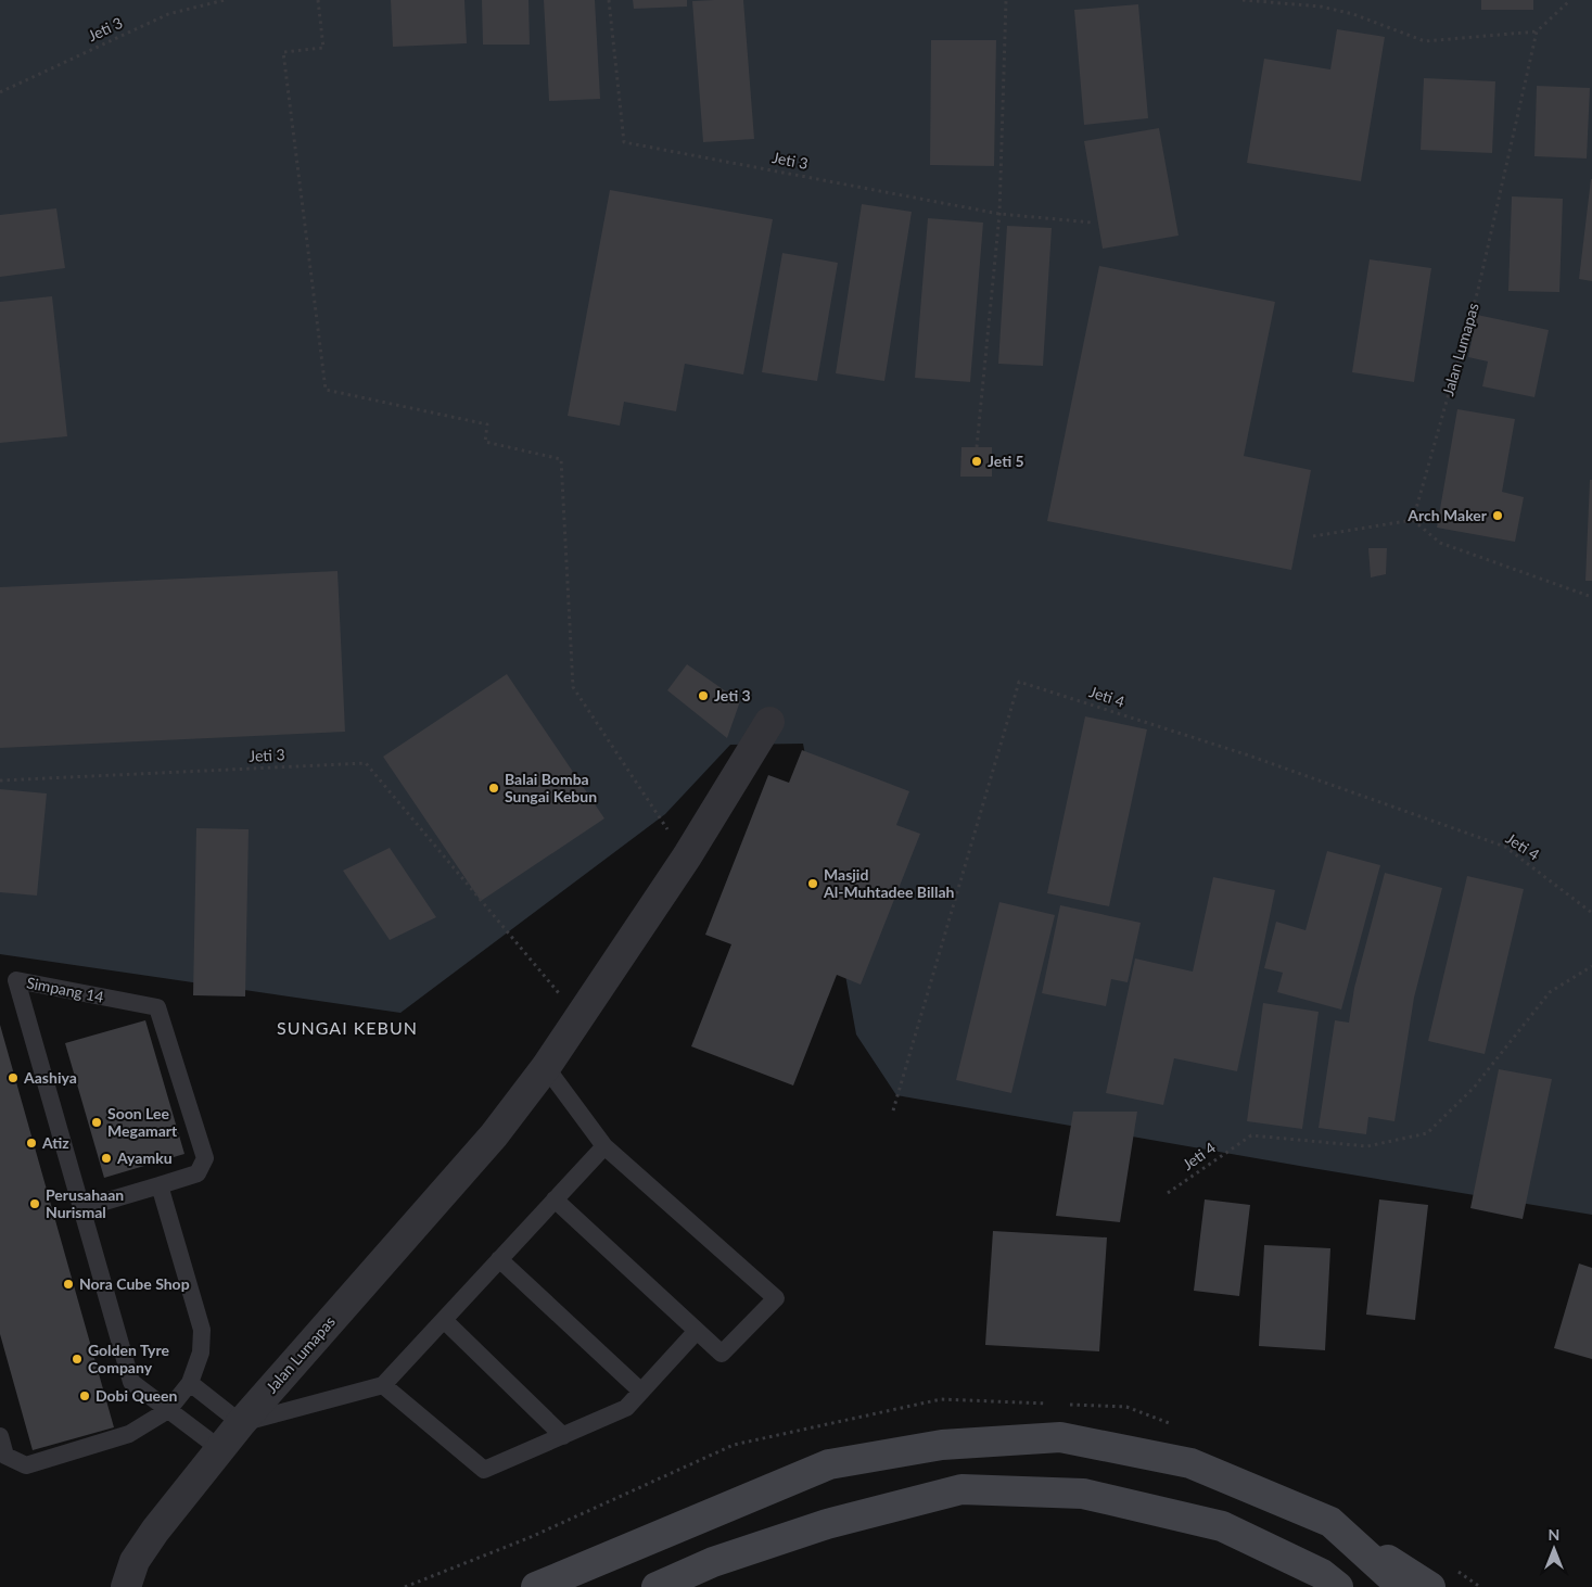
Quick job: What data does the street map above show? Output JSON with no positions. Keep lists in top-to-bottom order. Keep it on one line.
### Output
{"streets":{"street":["Jalan Lumapas"],"lane":["Simpang 14"],"path":["Jeti 3","Jeti 4"]},"crossings":[["Jeti 3","Jalan Lumapas"],["Jalan Lumapas","Simpang 14"]],"districts":["SUNGAI KEBUN"],"places":["Jeti 5","Arch Maker","Jeti 3","Balai Bomba Sungai Kebun","Masjid Al-Muhtadee Billah","Aashiya","Soon Lee Megamart","Atiz","Ayamku","Perusahaan Nurismal","Nora Cube Shop","Golden Tyre Company","Dobi Queen"],"north":"top"}
